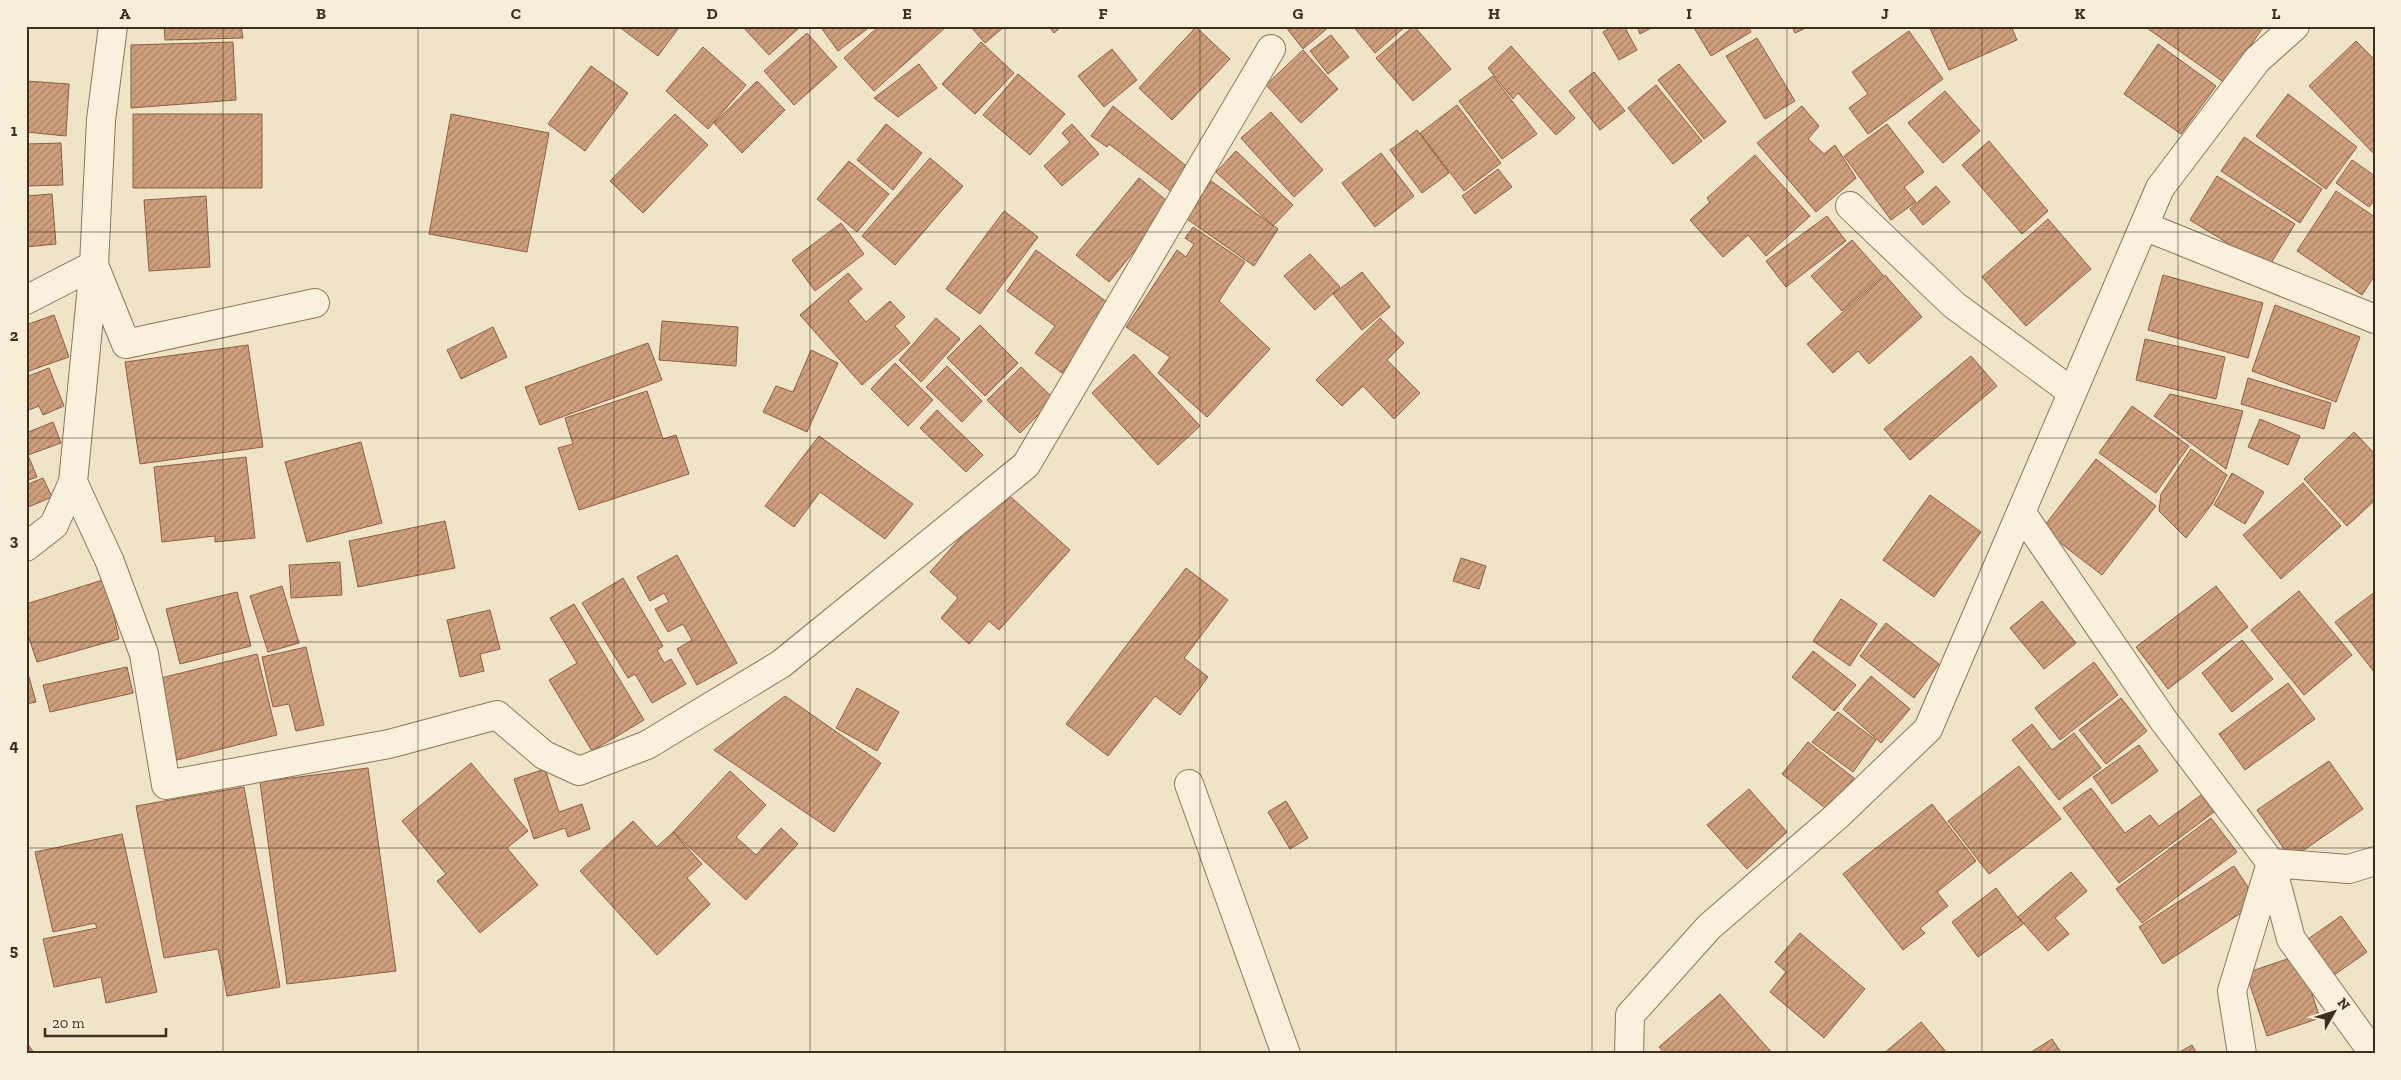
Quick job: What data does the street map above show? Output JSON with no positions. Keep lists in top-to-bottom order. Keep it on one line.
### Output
{"scale_bar":"20 m","north":"top right","grid":{"columns":["A","B","C","D","E","F","G","H","I","J","K","L"],"rows":["1","2","3","4","5"]}}
